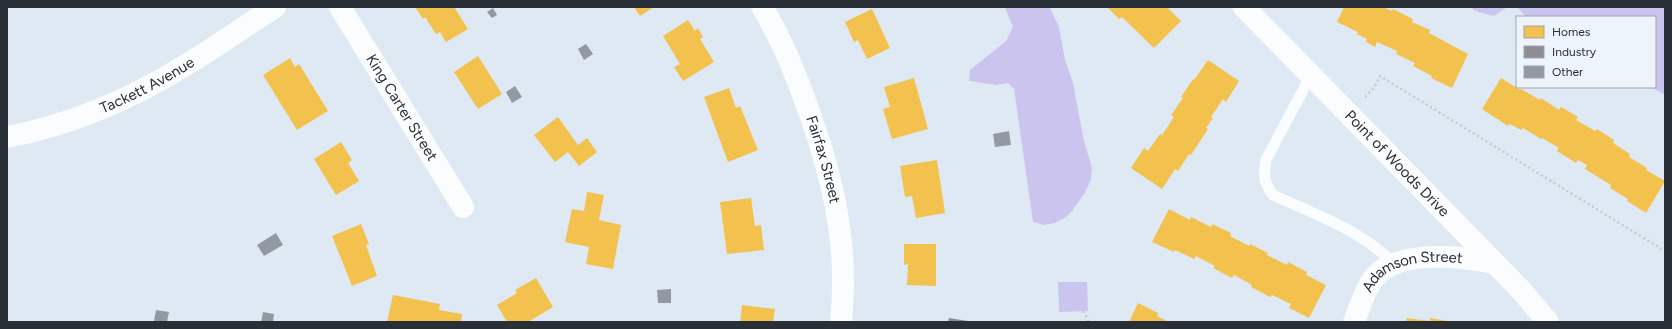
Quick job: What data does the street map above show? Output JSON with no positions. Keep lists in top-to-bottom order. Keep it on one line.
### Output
{"streets":{"street":["Tackett Avenue","King Carter Street","Fairfax Street","Point of Woods Drive","Adamson Street"]},"crossings":[["Point of Woods Drive","Adamson Street"]],"legend":["Homes","Industry","Other"]}
